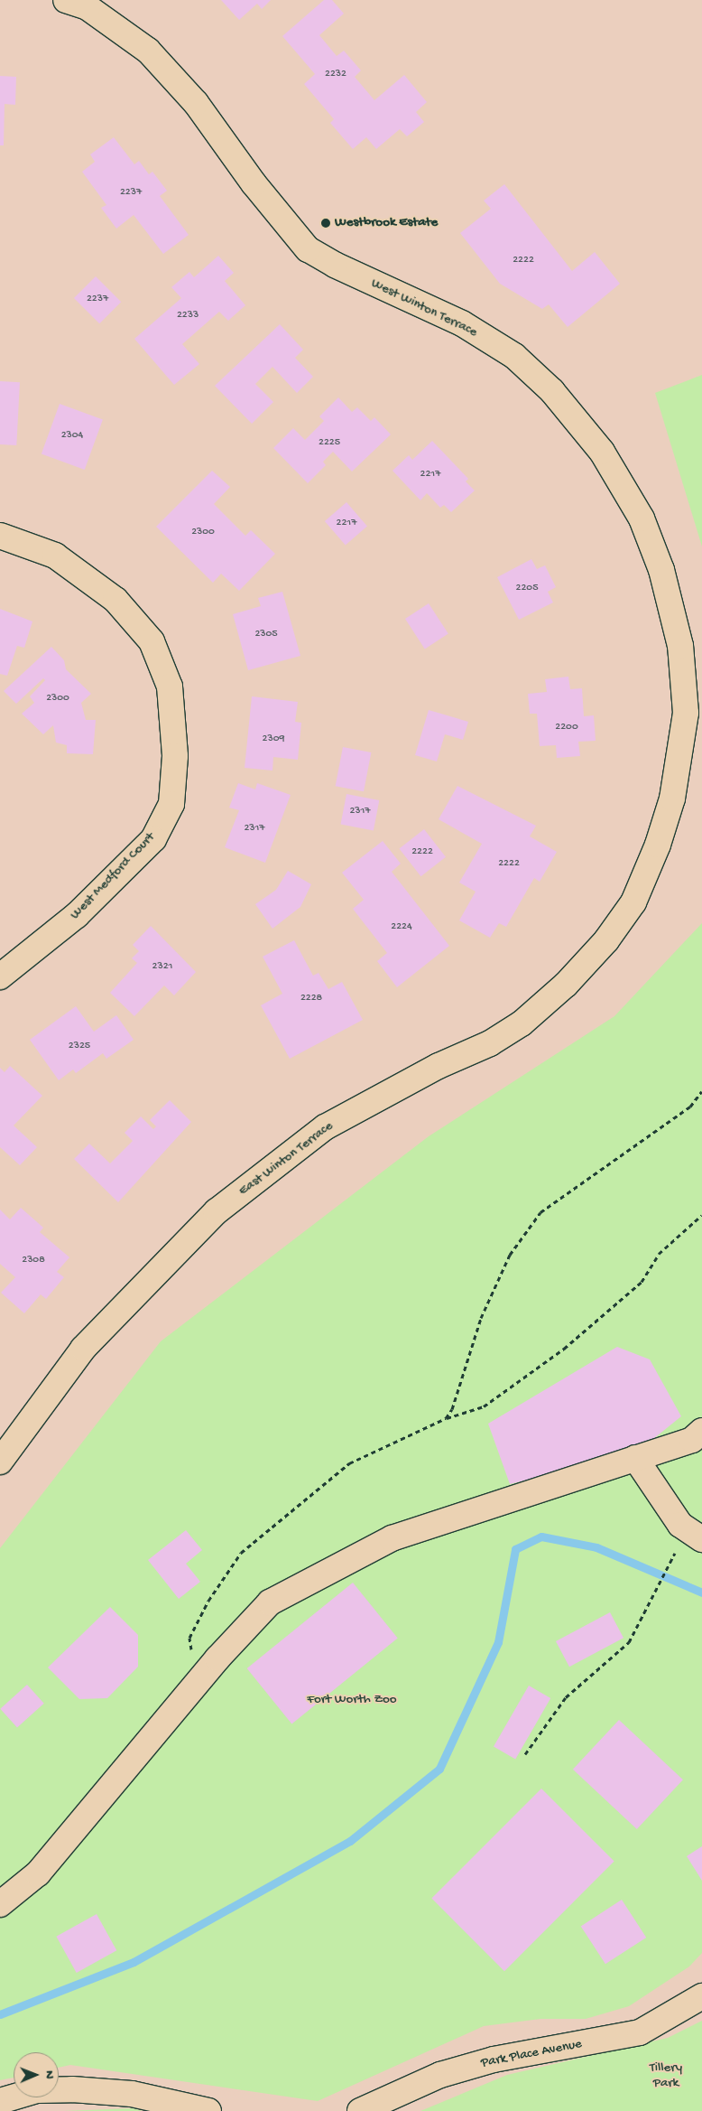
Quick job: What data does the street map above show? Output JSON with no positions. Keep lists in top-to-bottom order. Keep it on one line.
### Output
{"streets":{"street":["West Winton Terrace","West Medford Court","East Winton Terrace","Park Place Avenue"]},"crossings":[["West Winton Terrace","East Winton Terrace"]],"parks":["Fort Worth Zoo","Tillery Park"],"places":["Westbrook Estate"],"house_numbers":["2232","2237","2222","2237","2233","2304","2225","2217","2217","2300","2205","2305","2300","2200","2309","2317","2317","2222","2222","2224","2321","2228","2325","2308"],"north":"right"}
